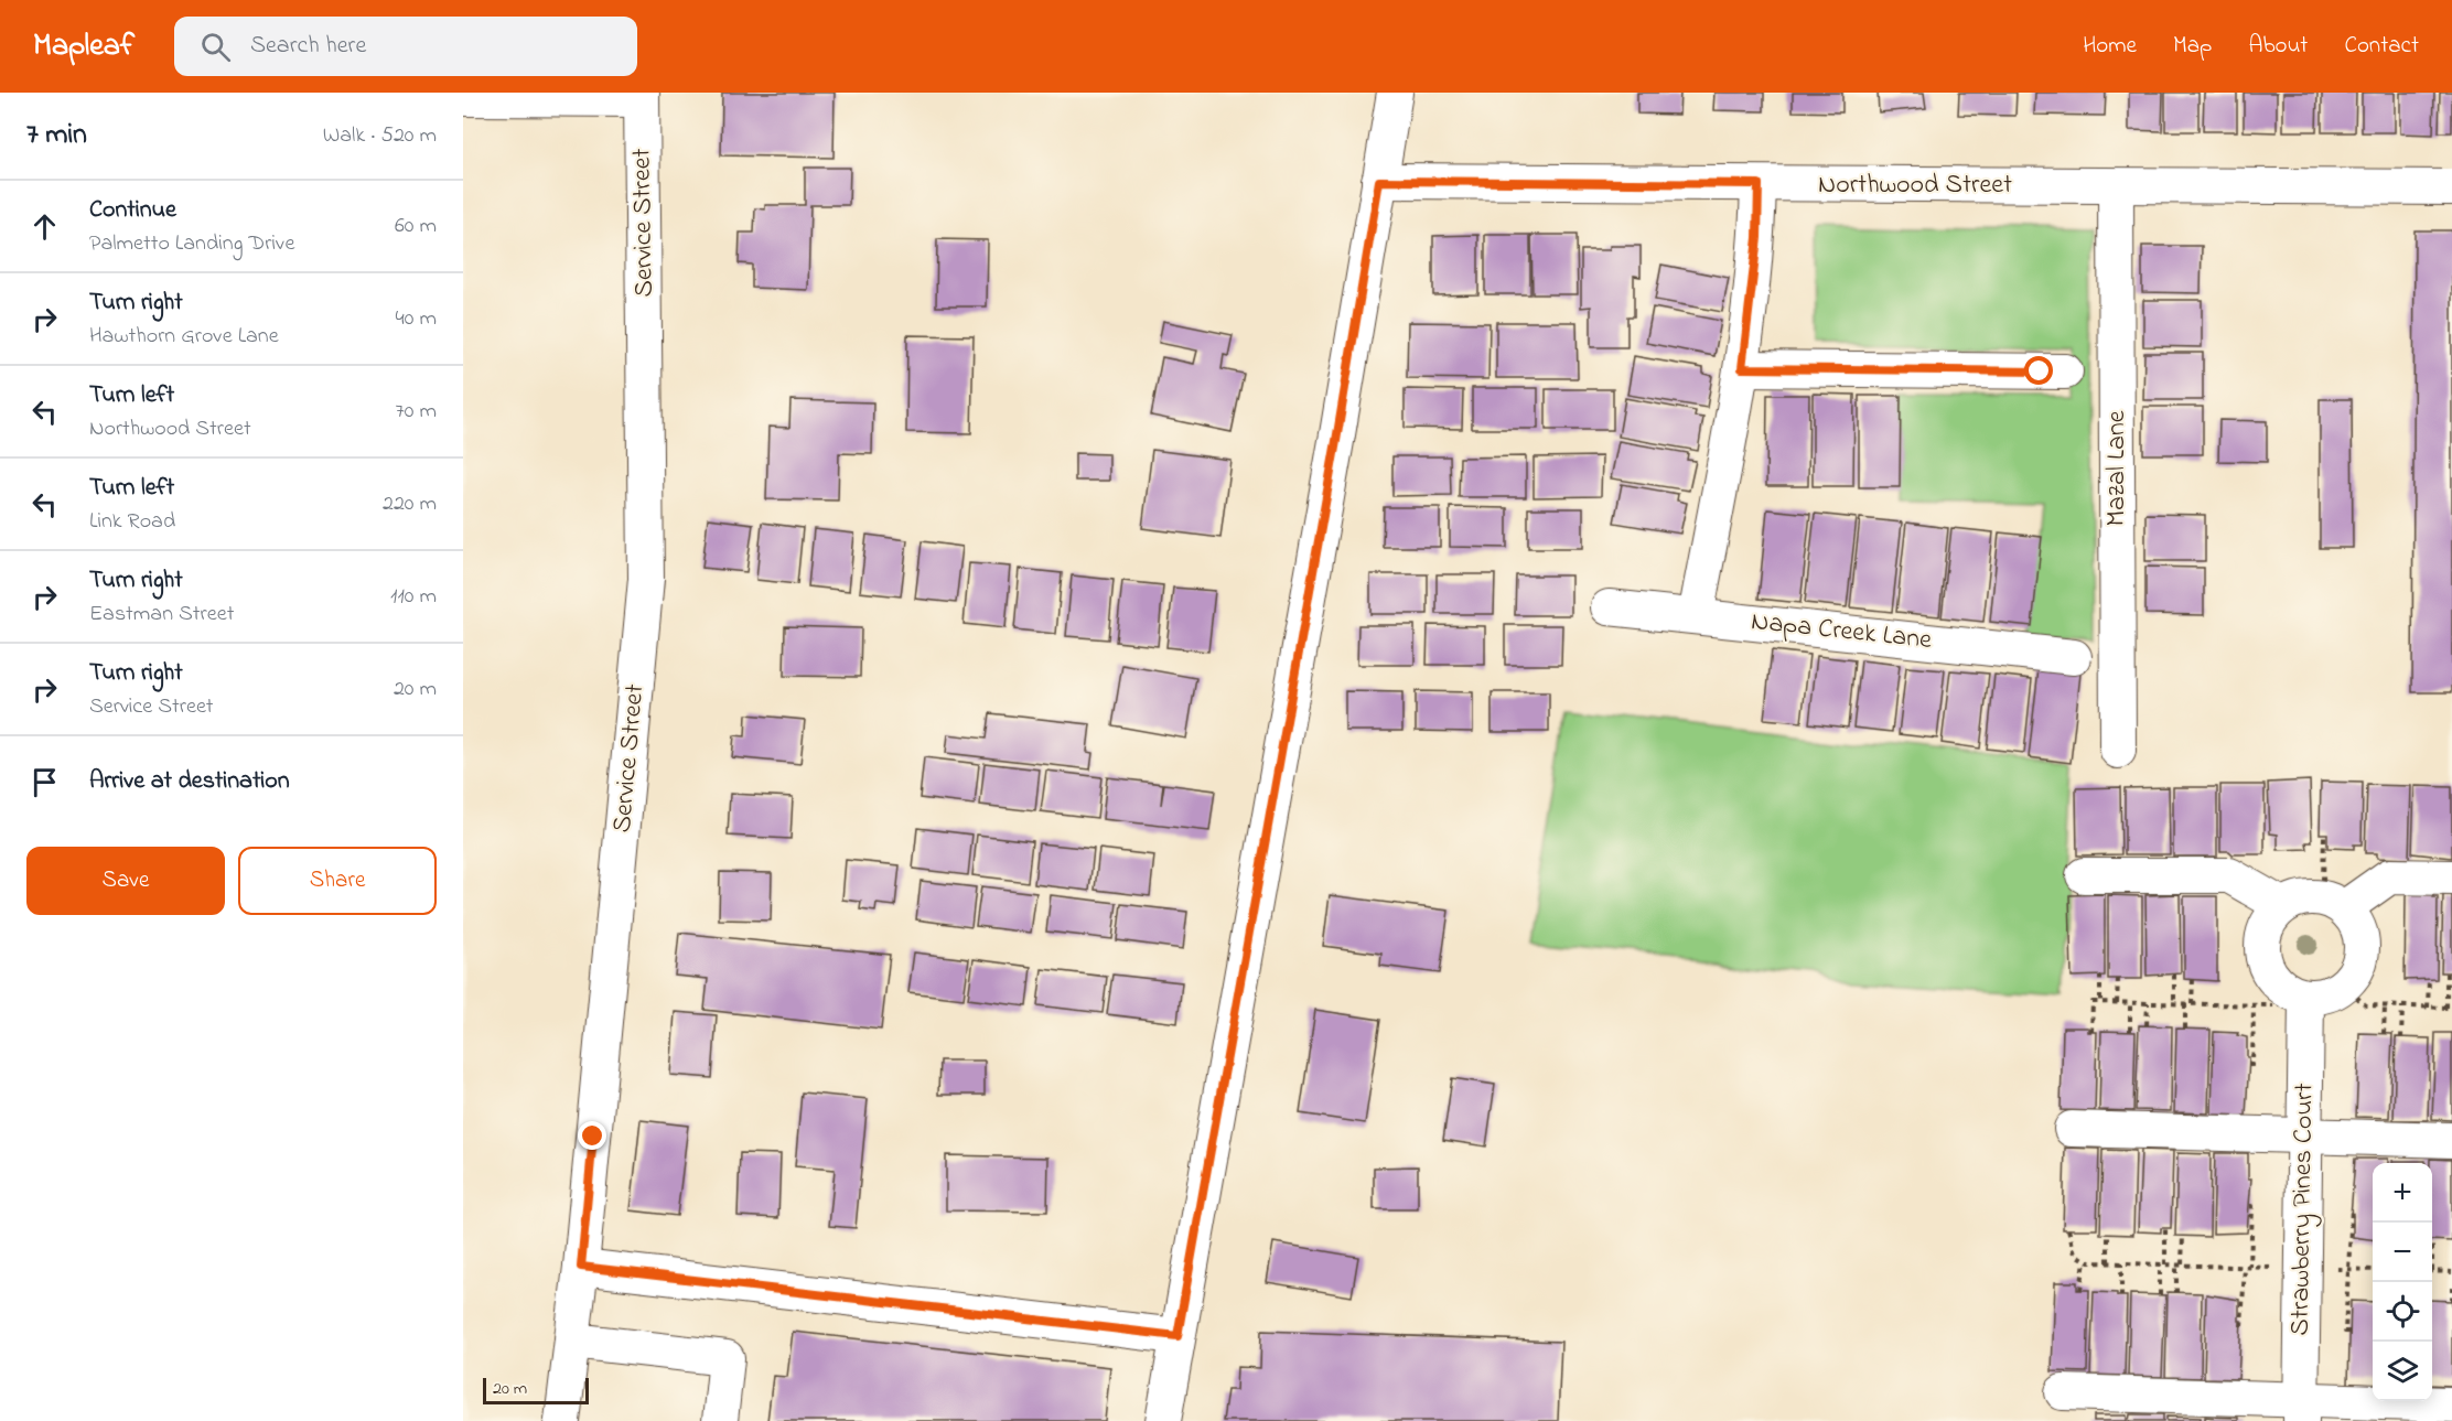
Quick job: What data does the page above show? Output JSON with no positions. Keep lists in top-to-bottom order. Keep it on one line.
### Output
{"streets":{"street":["Northwood Street","Service Street","Mazal Lane","Napa Creek Lane","Strawberry Pines Court"]},"crossings":[["Northwood Street","Mazal Lane"]],"scale_bar":"20 m","page":{"header":"Mapleaf","search":"Search here","nav":["Home","Map","About","Contact"],"heading":["7 min","Walk · 520 m"],"list":[["Continue","Palmetto Landing Drive","60 m"],["Turn right","Hawthorn Grove Lane","40 m"],["Turn left","Northwood Street","70 m"],["Turn left","Link Road","220 m"],["Turn right","Eastman Street","110 m"],["Turn right","Service Street","20 m"],"Arrive at destination"],"buttons":["Save","Share"],"map_buttons":["+","−"],"scale":"20 m"}}
